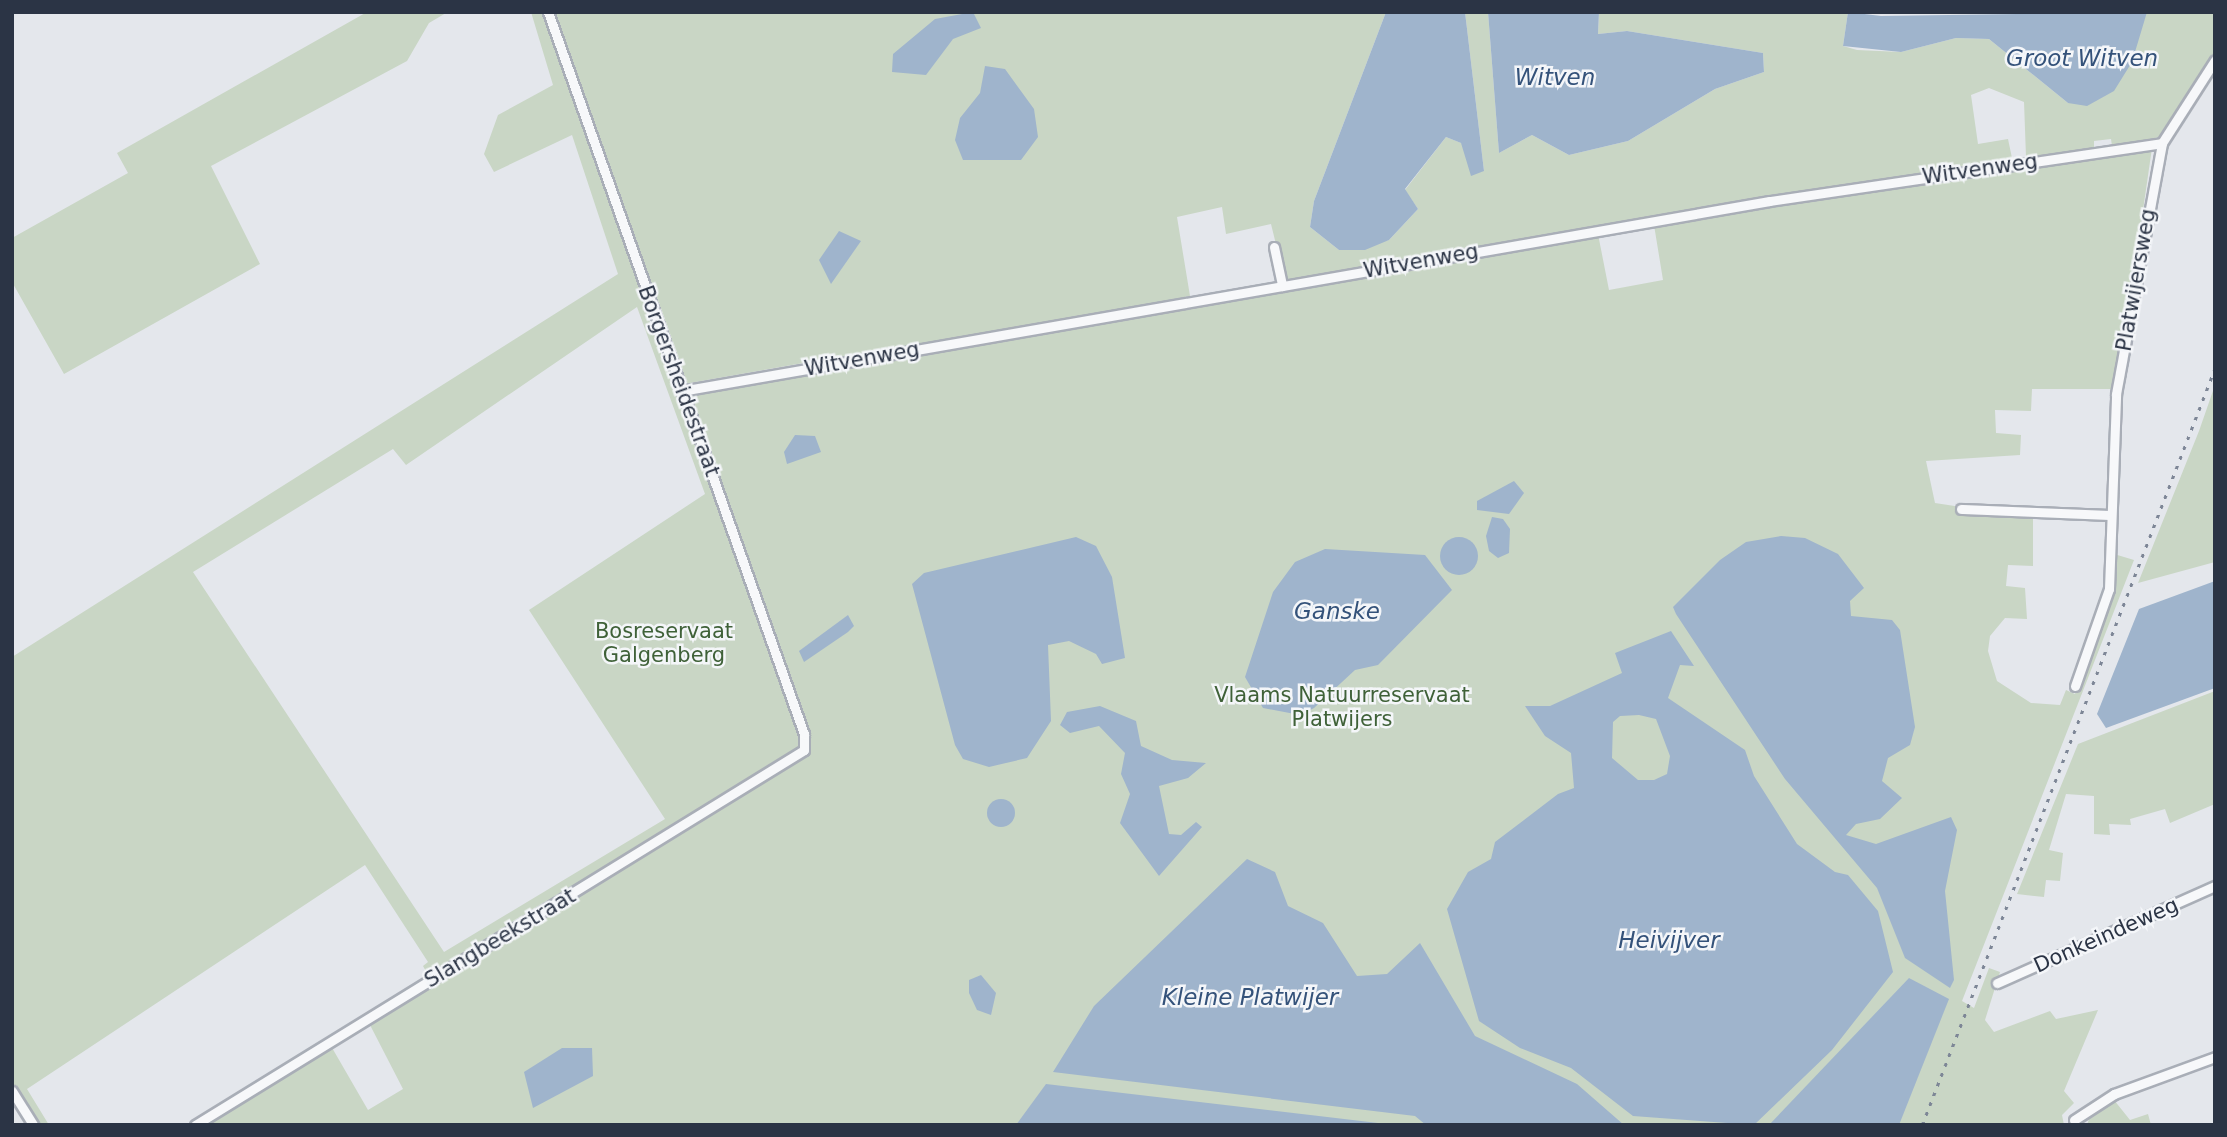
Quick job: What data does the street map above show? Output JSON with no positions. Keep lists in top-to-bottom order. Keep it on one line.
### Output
{"streets":{"street":["Witvenweg","Platwijersweg","Borgersheidestraat","Donkeindeweg","Slangbeekstraat"]},"crossings":[["Witvenweg","Platwijersweg"],["Witvenweg","Borgersheidestraat"],["Borgersheidestraat","Slangbeekstraat"]],"water":["Groot Witven","Witven","Ganske","Heivijver","Kleine Platwijer"],"parks":["Bosreservaat Galgenberg","Vlaams Natuurreservaat Platwijers"]}
